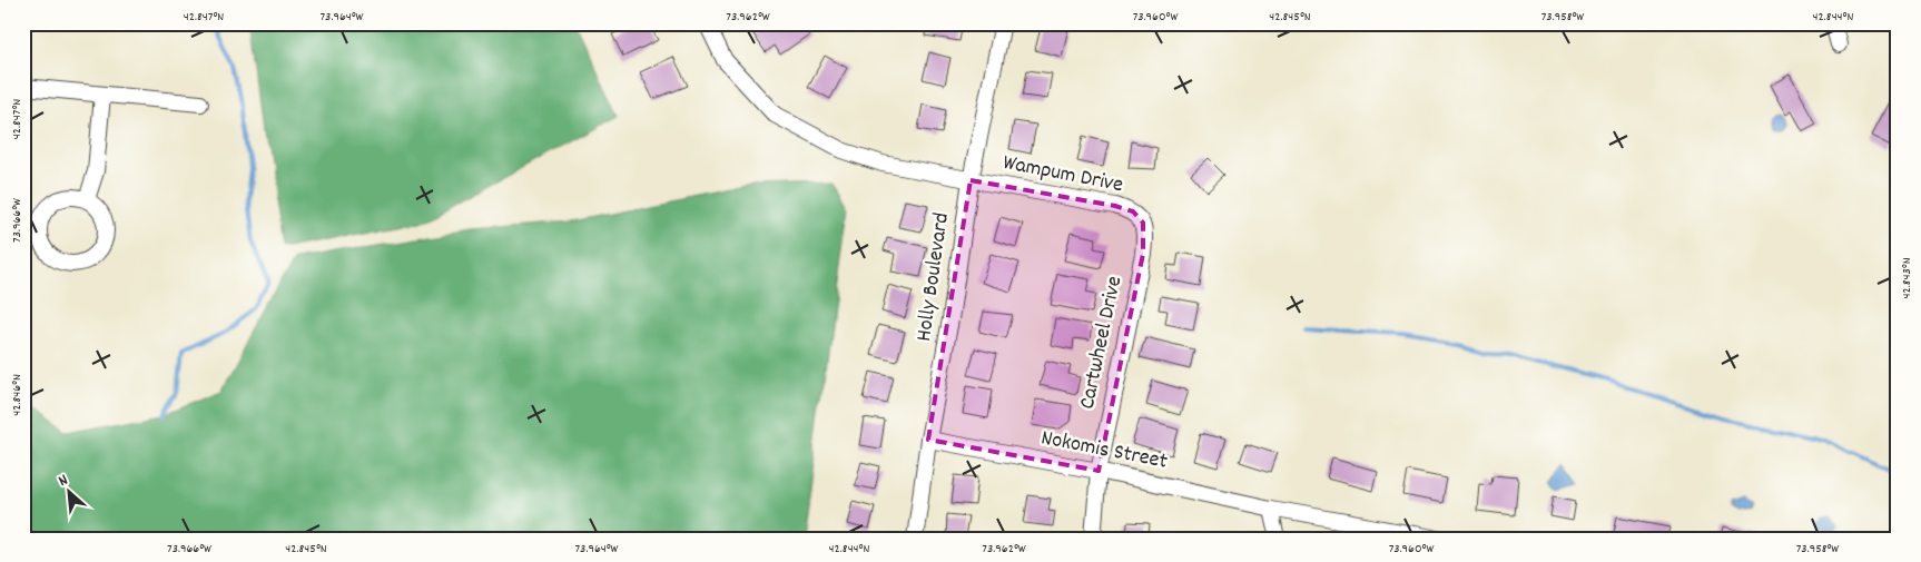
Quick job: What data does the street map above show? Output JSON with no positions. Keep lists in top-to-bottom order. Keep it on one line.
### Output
{"streets":{"street":["Wampum Drive","Holly Boulevard","Cartwheel Drive","Nokomis Street"]},"crossings":[["Wampum Drive","Holly Boulevard"],["Wampum Drive","Cartwheel Drive"],["Holly Boulevard","Nokomis Street"],["Cartwheel Drive","Nokomis Street"]],"north":"top left","coordinates":["42.847°N","73.964°W","73.962°W","73.960°W","42.845°N","73.958°W","42.844°N","73.966°W","42.843°N","42.846°N"]}
